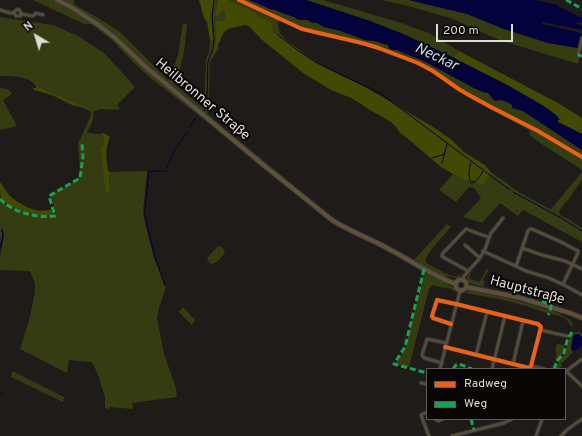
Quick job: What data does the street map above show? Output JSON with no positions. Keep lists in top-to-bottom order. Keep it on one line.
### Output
{"streets":{"main road":["Heilbronner Straße","Hauptstraße"]},"crossings":[["Heilbronner Straße","Hauptstraße"]],"water":["Neckar"],"legend":["Radweg","Weg"],"scale_bar":"200 m","north":"top left"}
